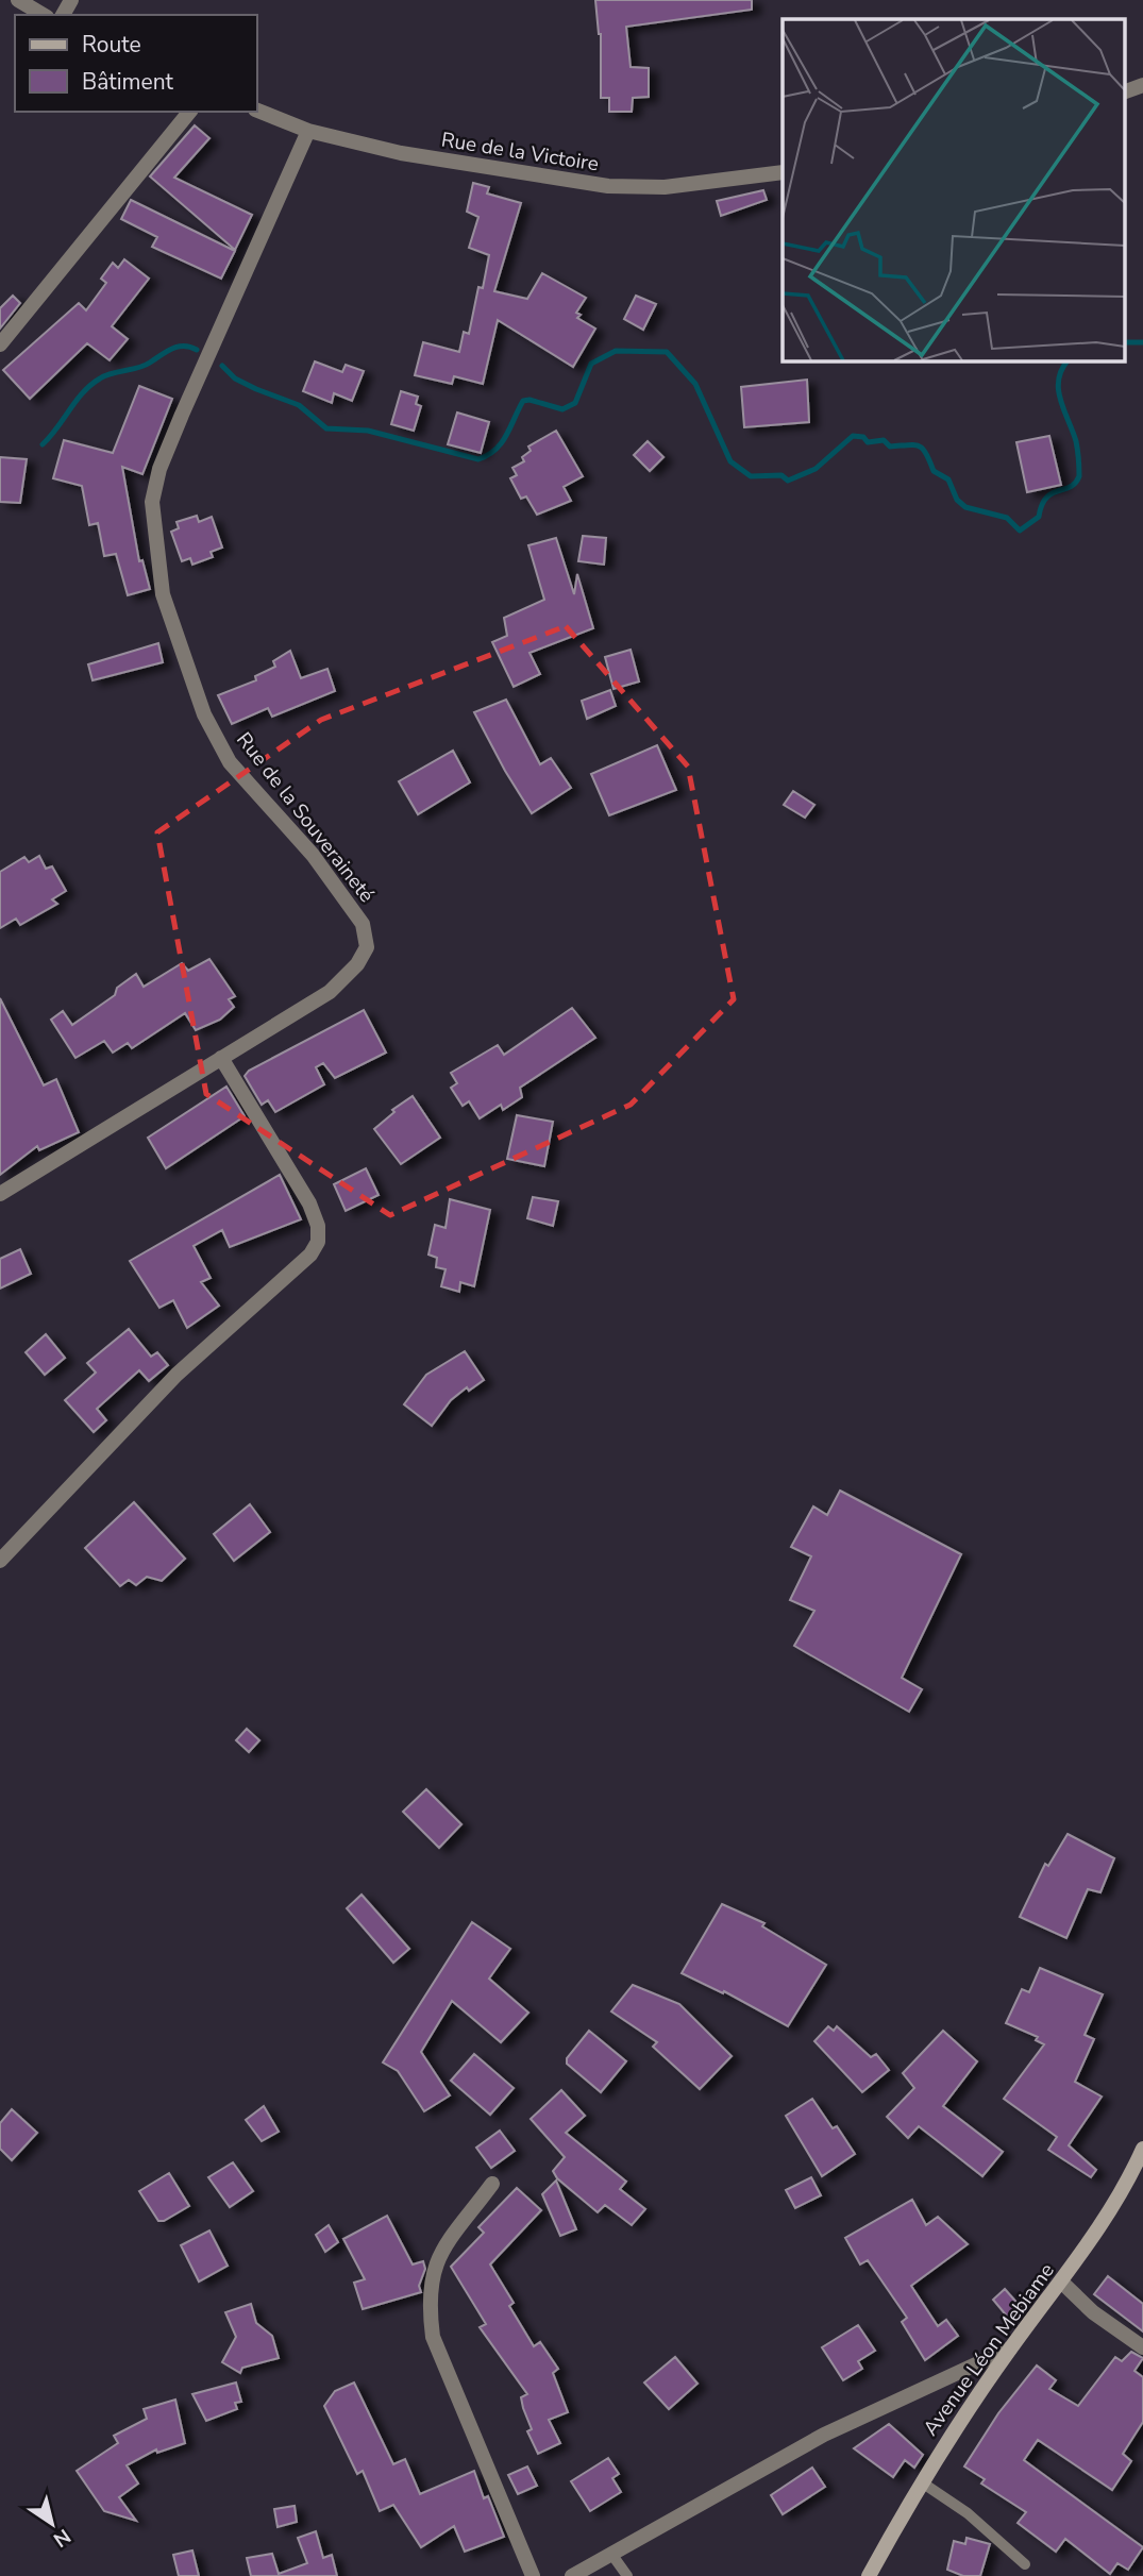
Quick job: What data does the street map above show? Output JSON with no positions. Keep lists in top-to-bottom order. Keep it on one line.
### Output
{"streets":{"street":["Rue de la Victoire","Rue de la Souveraineté","Avenue Léon Mebiame"]},"crossings":[["Rue de la Victoire","Rue de la Souveraineté"]],"legend":["Route","Bâtiment"],"north":"bottom right"}
